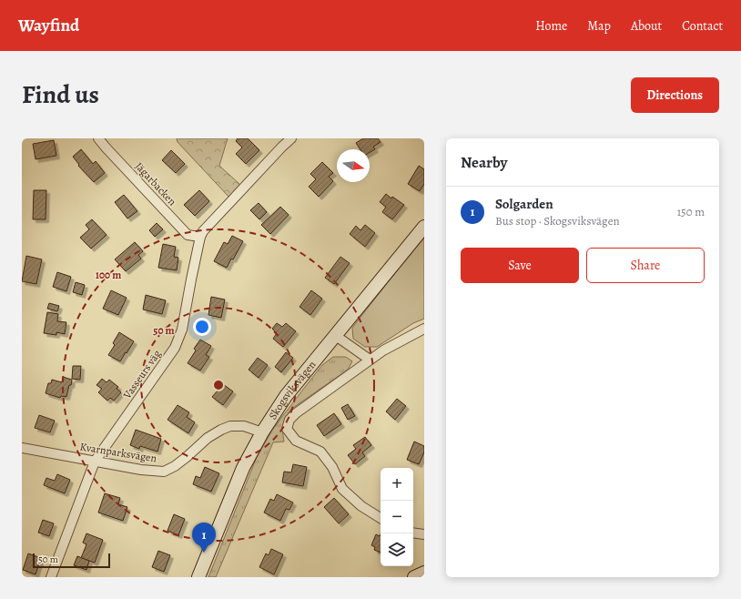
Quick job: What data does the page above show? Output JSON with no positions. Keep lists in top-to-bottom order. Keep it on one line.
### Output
{"streets":{"street":["Jägarbacken","Vasseurs väg","Skogsviksvägen","Kvarnparksvägen"]},"crossings":[["Jägarbacken","Vasseurs väg"],["Vasseurs väg","Kvarnparksvägen"],["Skogsviksvägen","Kvarnparksvägen"]],"scale_bar":"50 m","north":"right","page":{"header":"Wayfind","nav":["Home","Map","About","Contact"],"title":"Find us","buttons":["Directions",["Save","Share"]],"heading":"Nearby","list":[{"mark":"1","name":"Solgarden","note":"Bus stop · Skogsviksvägen","value":"150 m"}],"map_buttons":["+","−"],"pins":"1","scale":"50 m"},"rings":["100 m","50 m"]}
